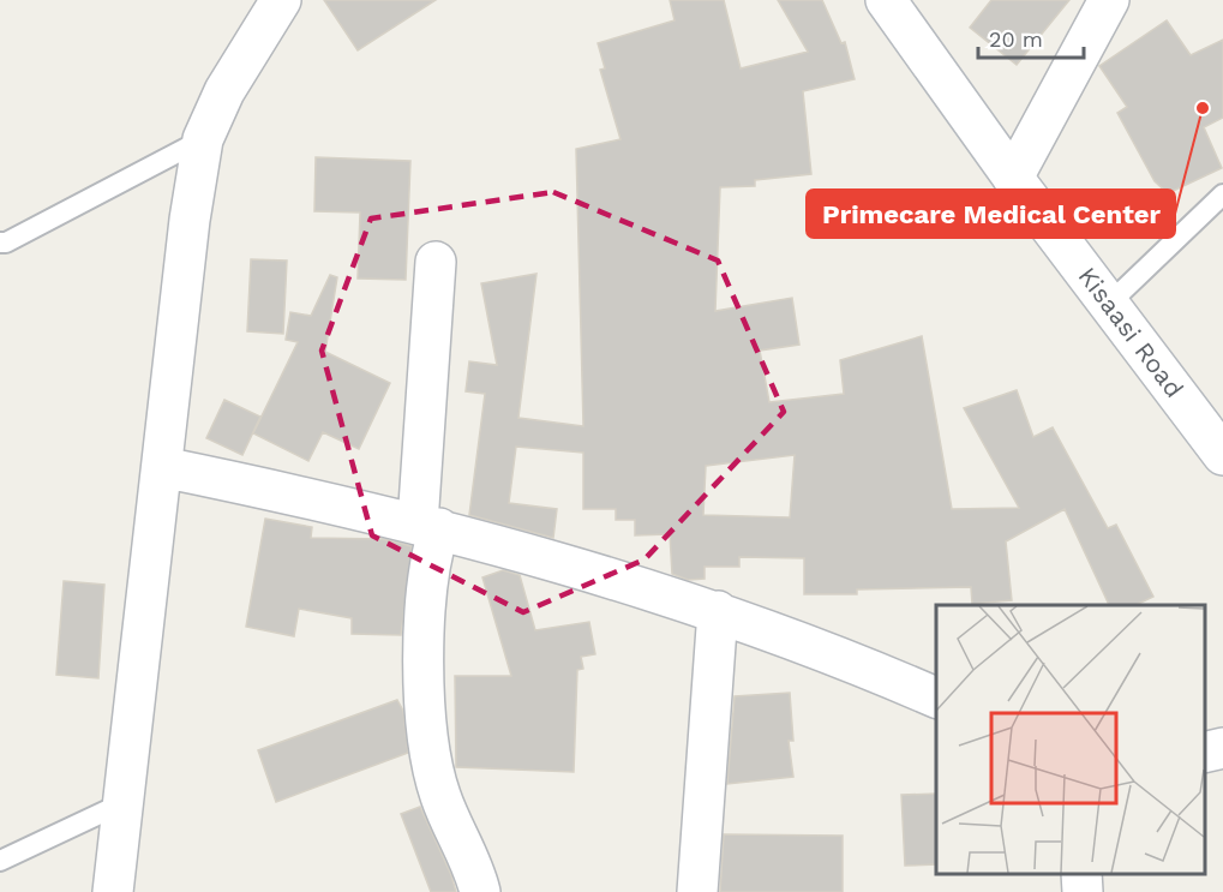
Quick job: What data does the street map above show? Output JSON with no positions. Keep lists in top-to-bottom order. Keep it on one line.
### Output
{"streets":{"street":["Kisaasi Road"]},"places":["Primecare Medical Center"],"scale_bar":"20 m"}
